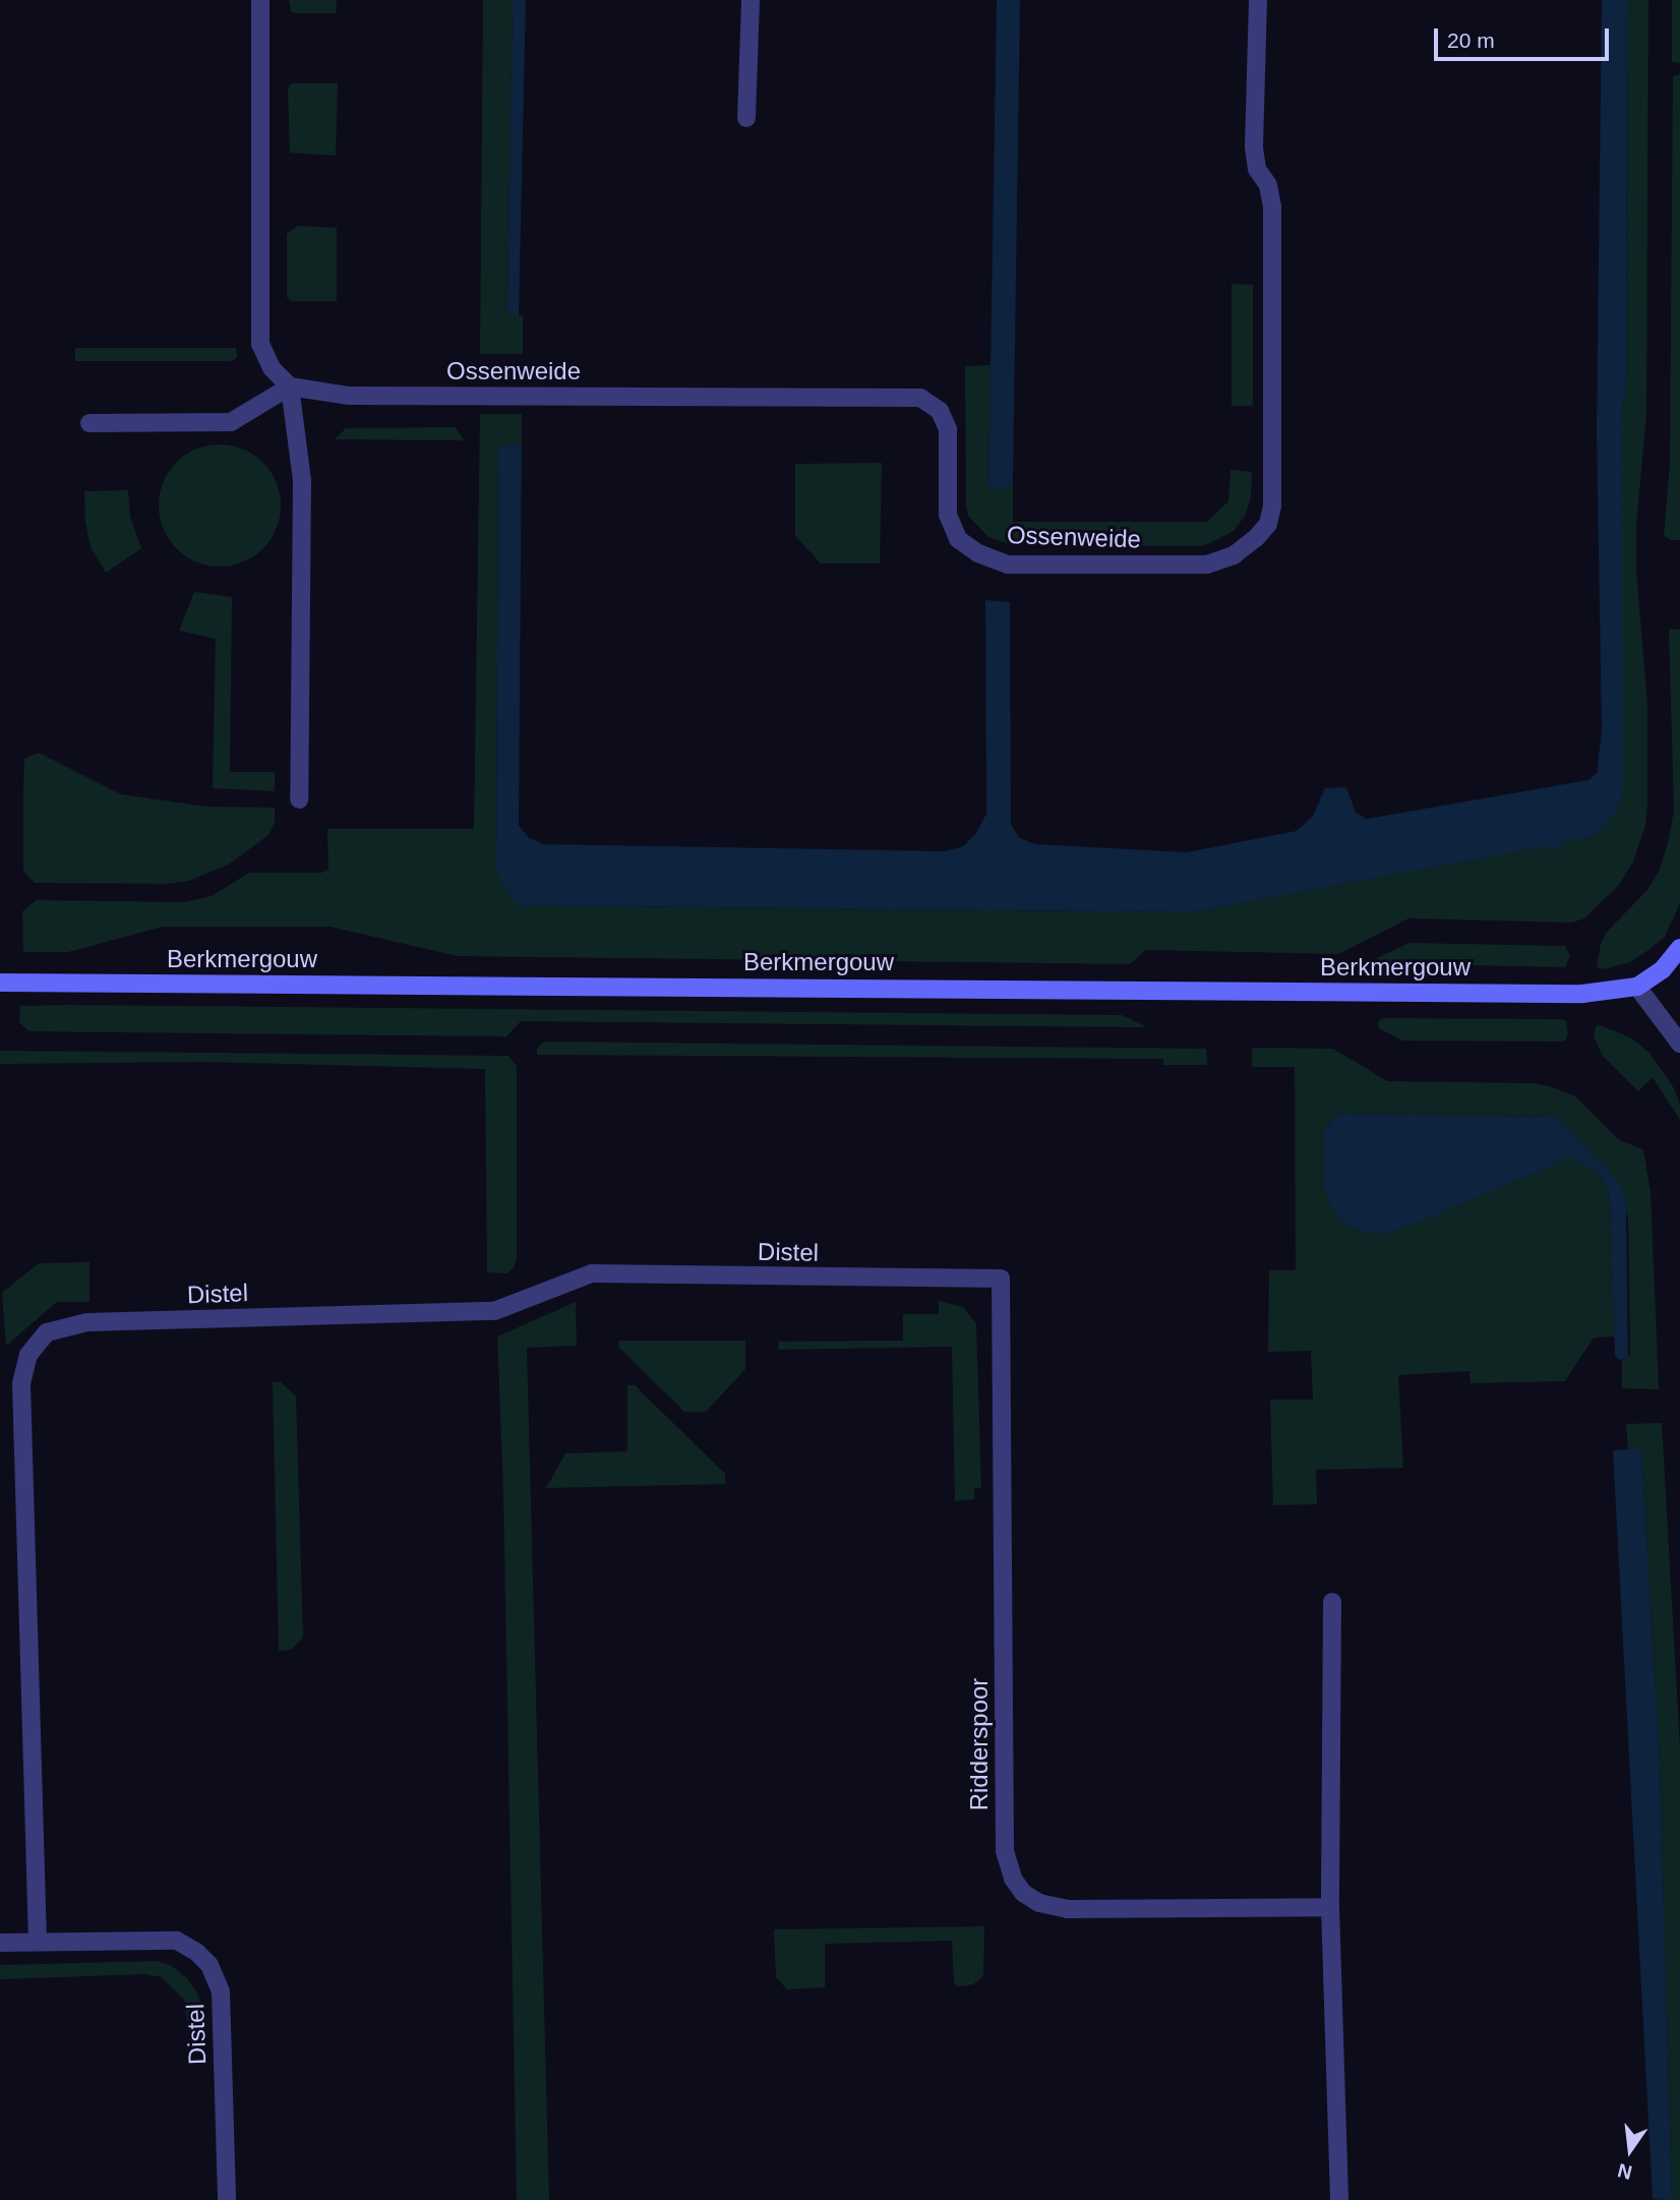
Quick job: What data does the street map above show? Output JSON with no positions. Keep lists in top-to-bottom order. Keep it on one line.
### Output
{"streets":{"street":["Ossenweide","Berkmergouw","Distel","Ridderspoor"]},"crossings":[["Distel","Ridderspoor"]],"scale_bar":"20 m","north":"bottom"}
